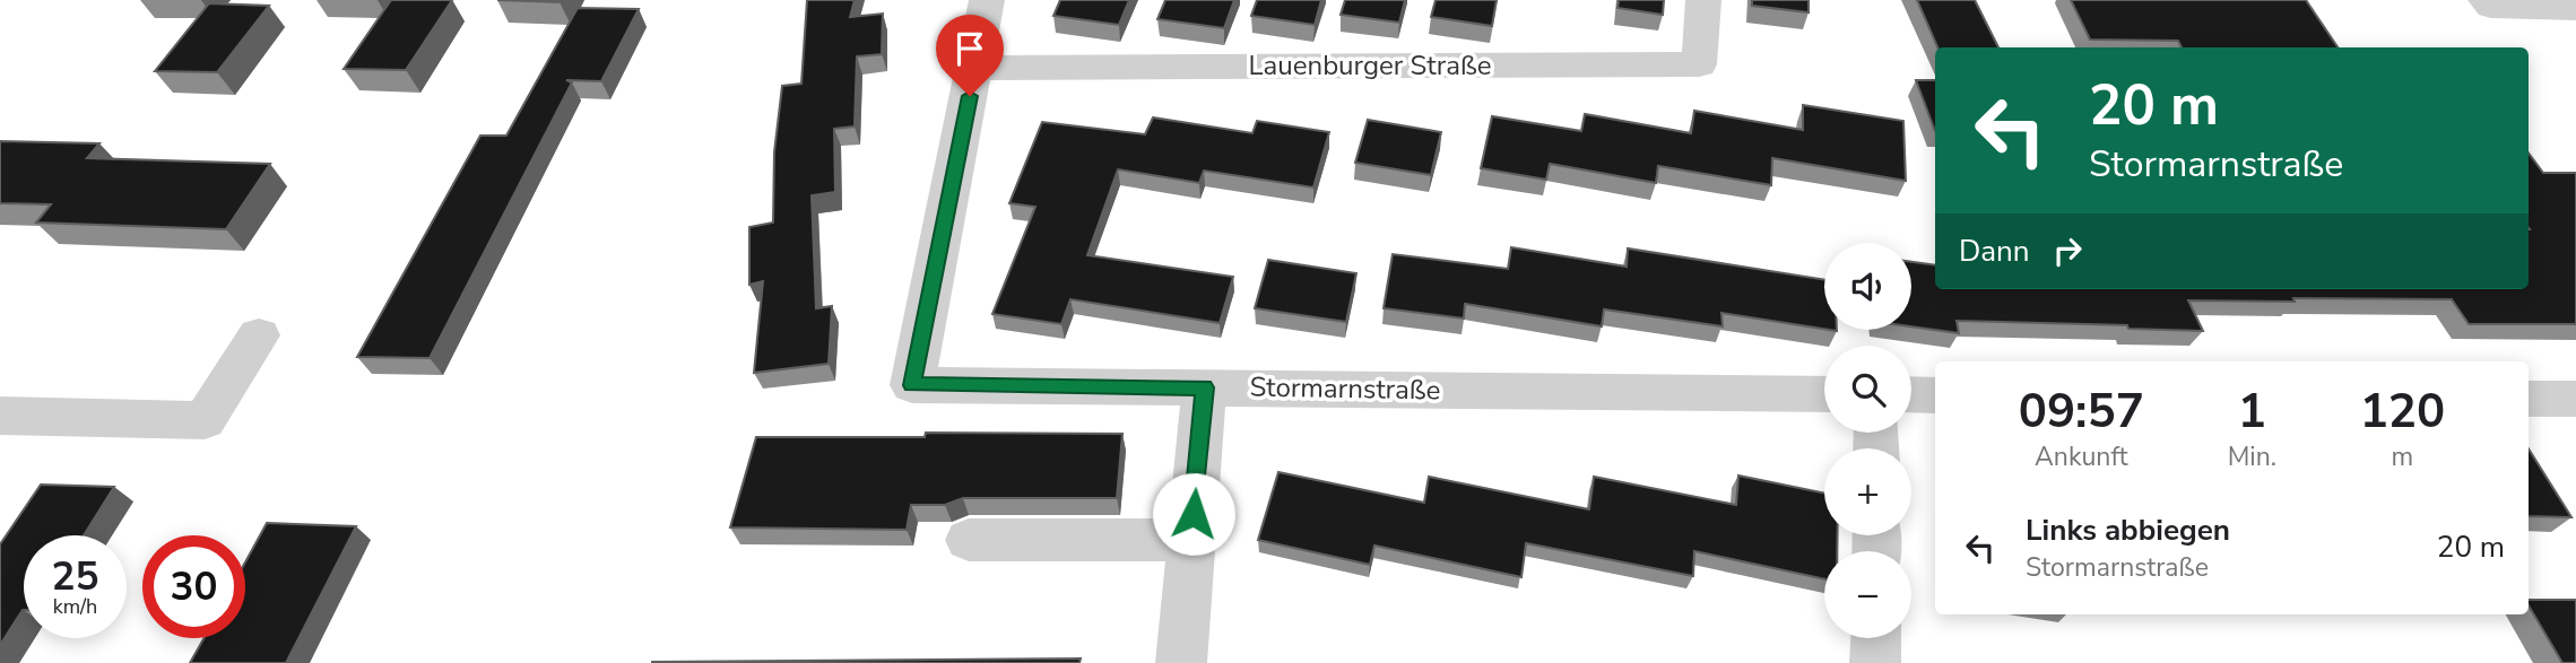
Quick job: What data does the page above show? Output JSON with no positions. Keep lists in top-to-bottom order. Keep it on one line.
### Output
{"streets":{"street":["Lauenburger Straße","Stormarnstraße"]},"crossings":[["Lauenburger Straße","Stormarnstraße"]],"page":{"turn":["20 m","Stormarnstraße"],"then":"Dann","map_buttons":["+","−"],"eta":["09:57","Ankunft","1","Min.","120","m"],"list":[{"name":"Links abbiegen","note":"Stormarnstraße","value":"20 m"}],"speed":"25 km/h","limit":"30"}}
